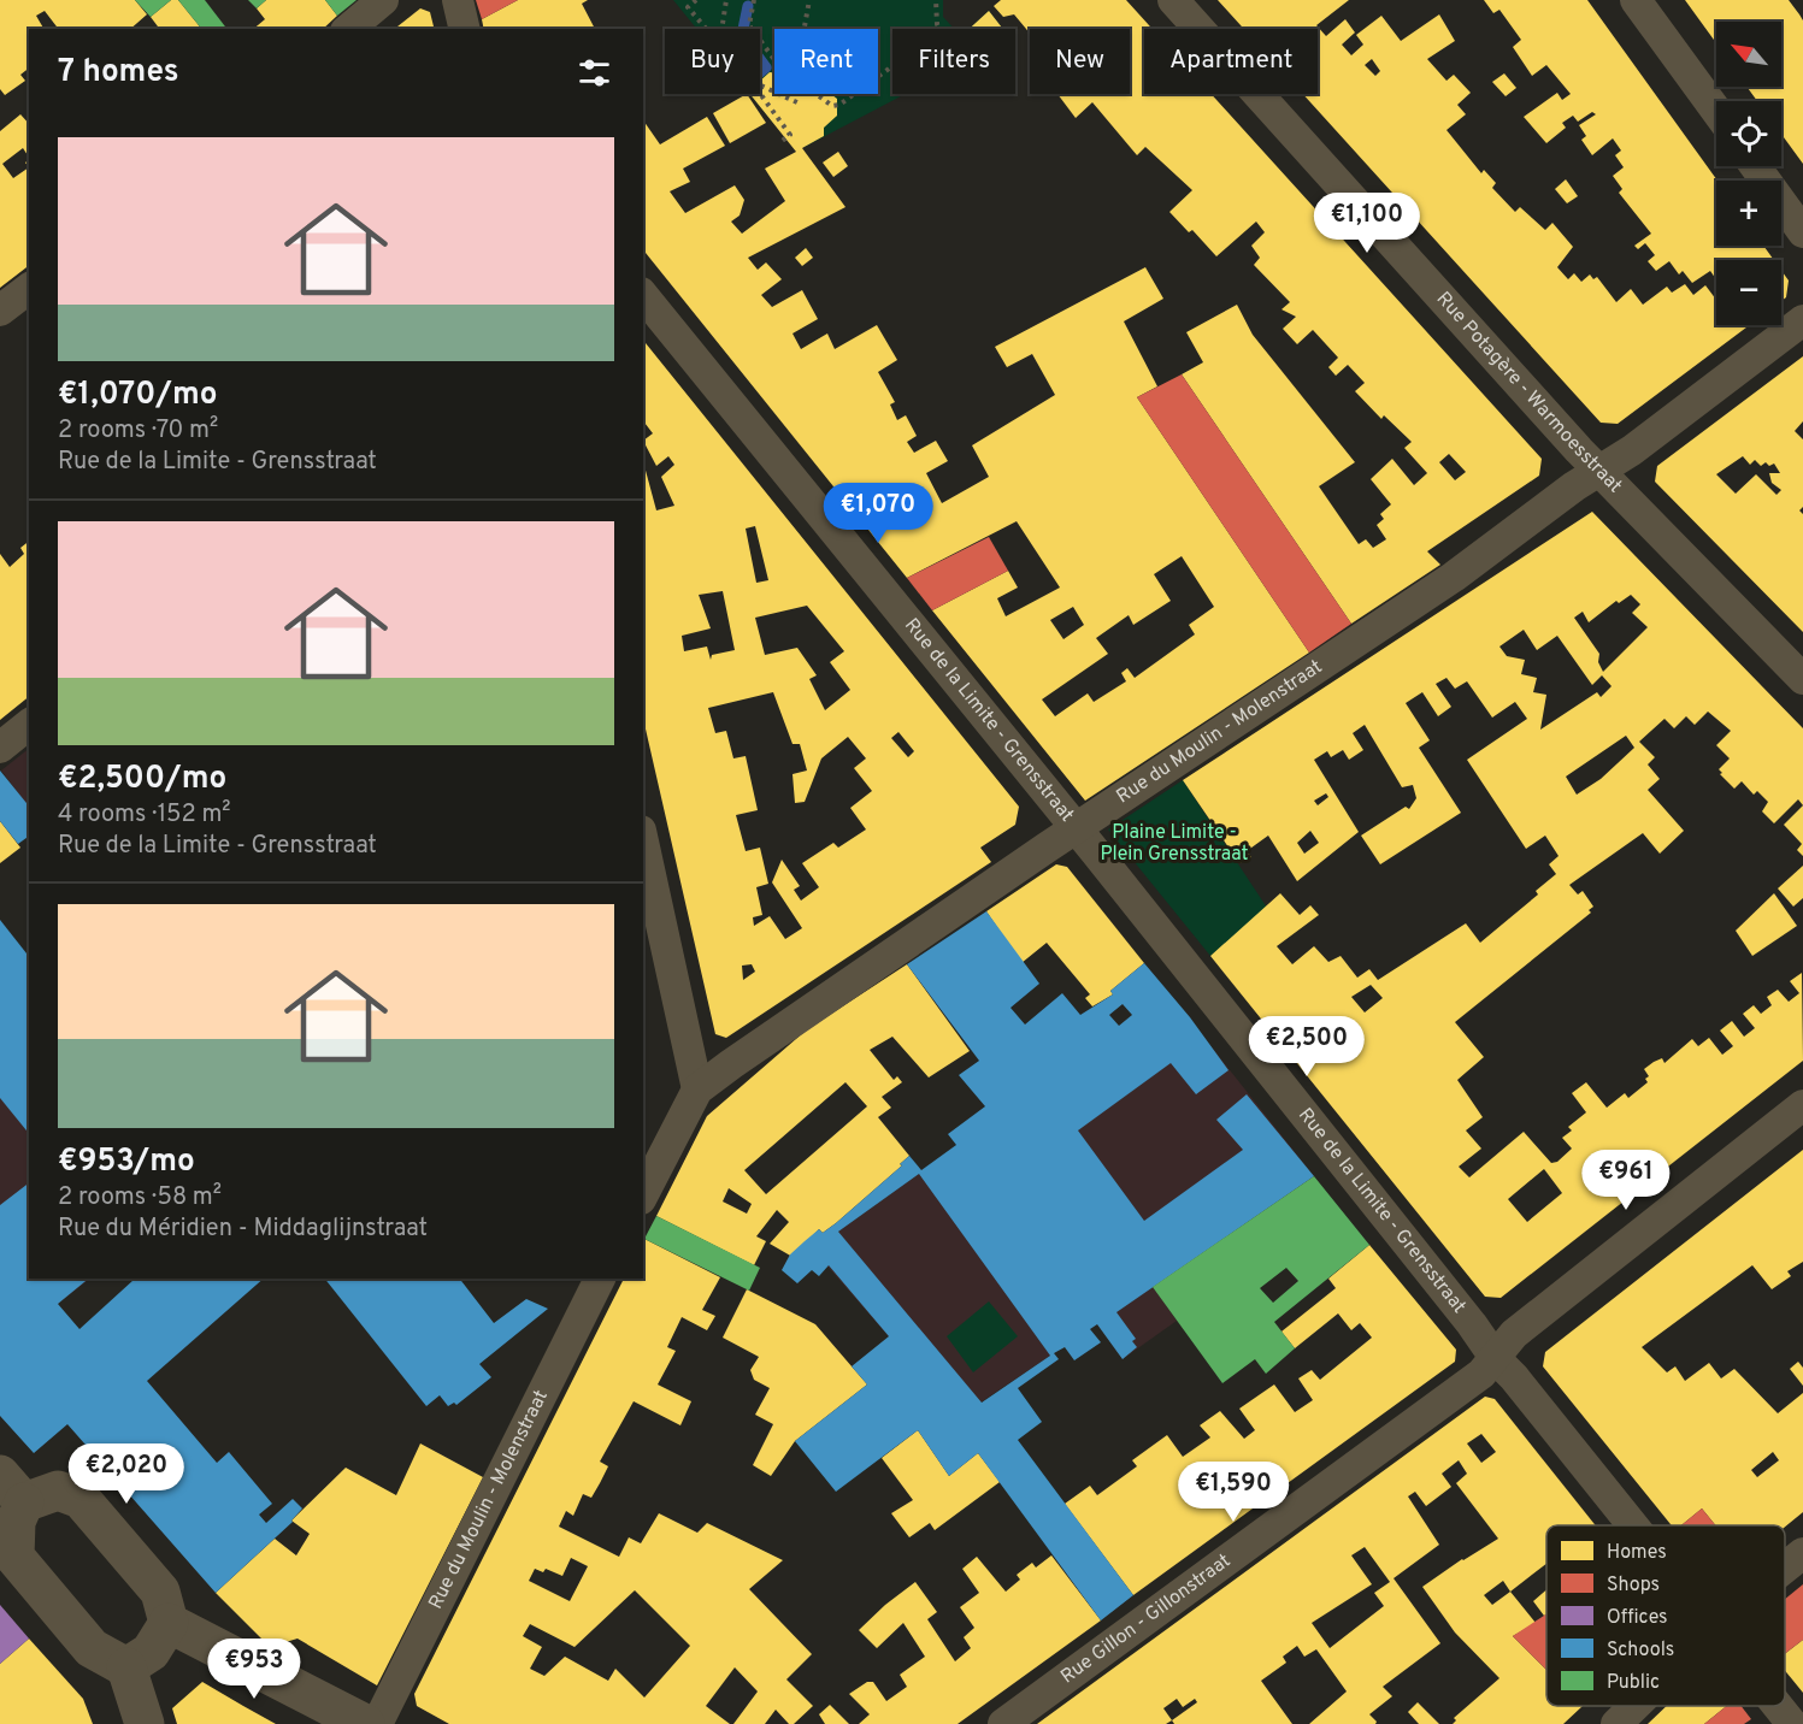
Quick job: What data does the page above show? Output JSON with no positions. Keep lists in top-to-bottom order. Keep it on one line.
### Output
{"streets":{"street":["Rue Potagère - Warmoesstraat","Rue de la Limite - Grensstraat","Rue du Moulin - Molenstraat","Rue Gillon - Gillonstraat"]},"crossings":[["Rue Potagère - Warmoesstraat","Rue du Moulin - Molenstraat"],["Rue de la Limite - Grensstraat","Rue du Moulin - Molenstraat"],["Rue de la Limite - Grensstraat","Rue Gillon - Gillonstraat"]],"parks":["Plaine Limite - Plein Grensstraat"],"legend":["Homes","Shops","Offices","Schools","Public"],"north":"top left","page":{"map_buttons":["+","−"],"chip":["Buy","Rent","Filters","New","Apartment"],"heading":"7 homes","list":[{"name":"€1,070/mo","note":"2 rooms · 70 m² · Rue de la Limite - Grensstraat"},{"name":"€2,500/mo","note":"4 rooms · 152 m² · Rue de la Limite - Grensstraat"},{"name":"€953/mo","note":"2 rooms · 58 m² · Rue du Méridien - Middaglijnstraat"}],"price":["€1,100","€1,070","€2,500","€961","€2,020","€1,590","€953"]}}
